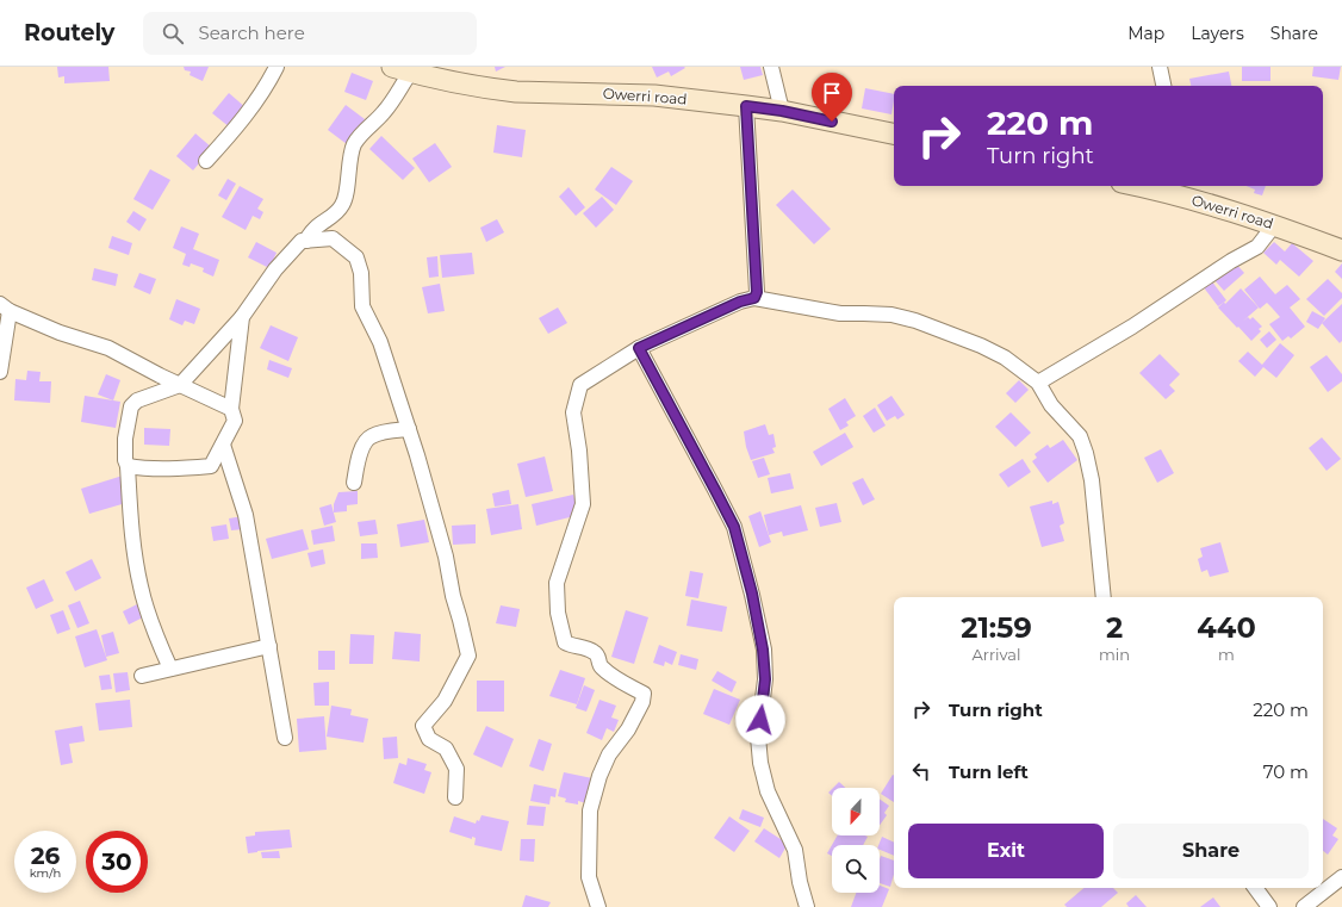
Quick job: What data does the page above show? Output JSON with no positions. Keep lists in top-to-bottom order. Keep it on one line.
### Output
{"streets":{"main road":["Owerri road"]},"north":"bottom","page":{"header":"Routely","search":"Search here","nav":["Map","Layers","Share"],"turn":["220 m","Turn right"],"eta":["21:59","Arrival","2","min","440","m"],"list":[{"name":"Turn right","value":"220 m"},{"name":"Turn left","value":"70 m"}],"buttons":["Exit","Share"],"speed":"26 km/h","limit":"30"}}
